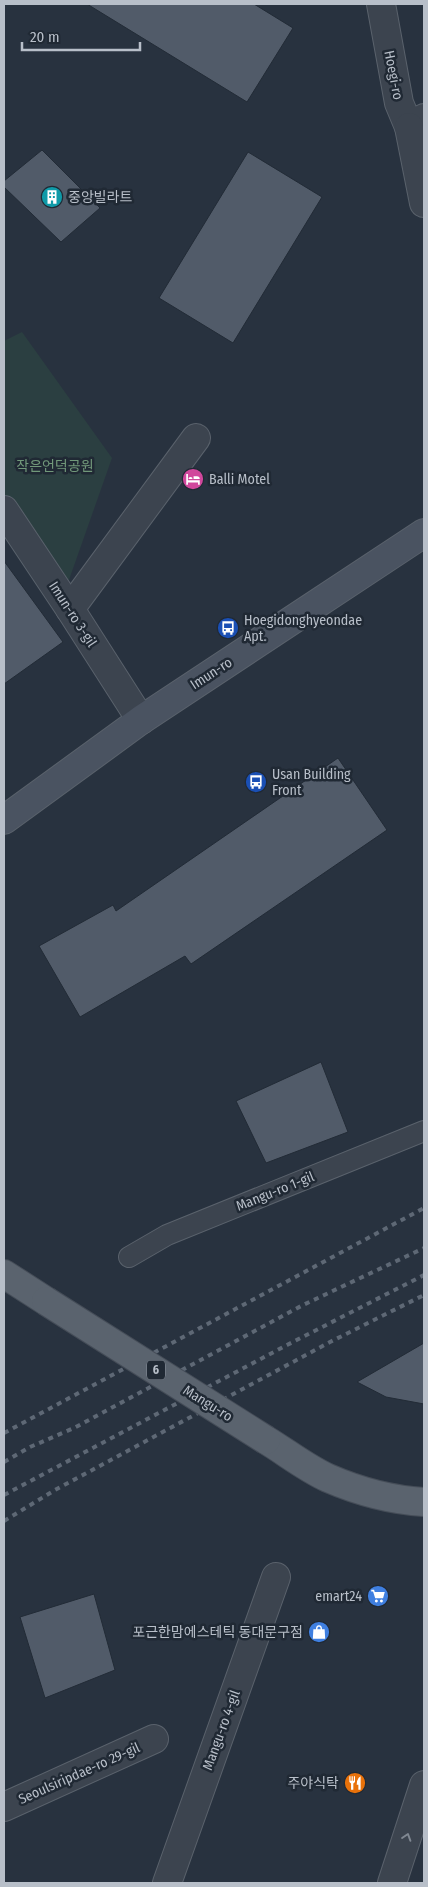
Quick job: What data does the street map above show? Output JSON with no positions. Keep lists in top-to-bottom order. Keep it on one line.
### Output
{"streets":{"main road":["Imun-ro","6","Mangu-ro"],"street":["Hoegi-ro","Imun-ro 3-gil","Mangu-ro 4-gil","Seoulsiripdae-ro 29-gil"],"lane":["Mangu-ro 1-gil"]},"crossings":[["Imun-ro 3-gil","Imun-ro"]],"parks":["작은언덕공원"],"places":{"building":["중앙빌라트"],"hotel":["Balli Motel"],"bus stop":["Hoegidonghyeondae Apt.","Usan Building Front"],"supermarket":["emart24"],"shop":["포근한맘에스테틱 동대문구점"],"restaurant":["주야식탁"]},"scale_bar":"20 m"}
